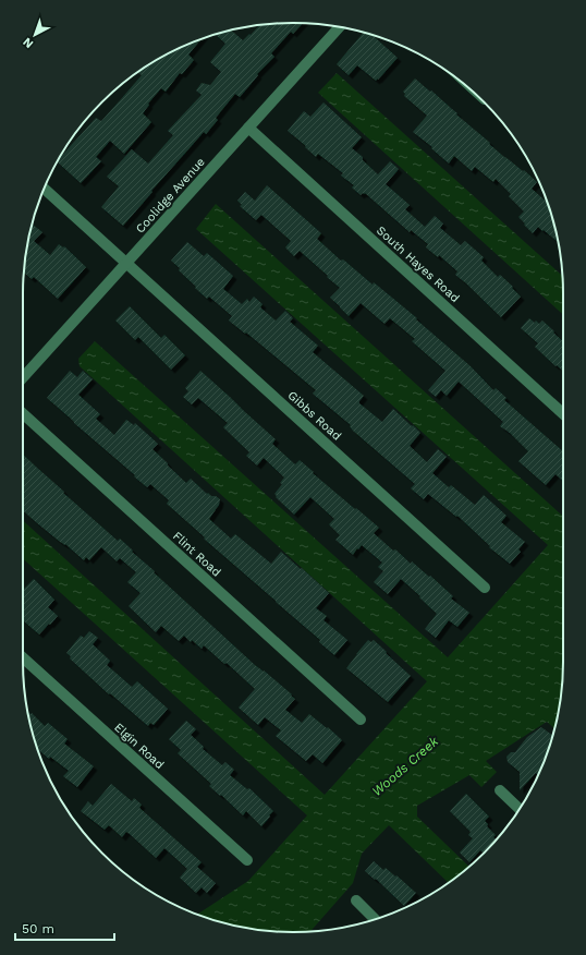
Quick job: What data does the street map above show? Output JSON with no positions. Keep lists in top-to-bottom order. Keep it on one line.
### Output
{"streets":{"street":["Coolidge Avenue","South Hayes Road","Gibbs Road","Flint Road","Elgin Road"]},"crossings":[["Coolidge Avenue","South Hayes Road"],["Coolidge Avenue","Gibbs Road"]],"water":["Woods Creek"],"scale_bar":"50 m","north":"bottom left"}
